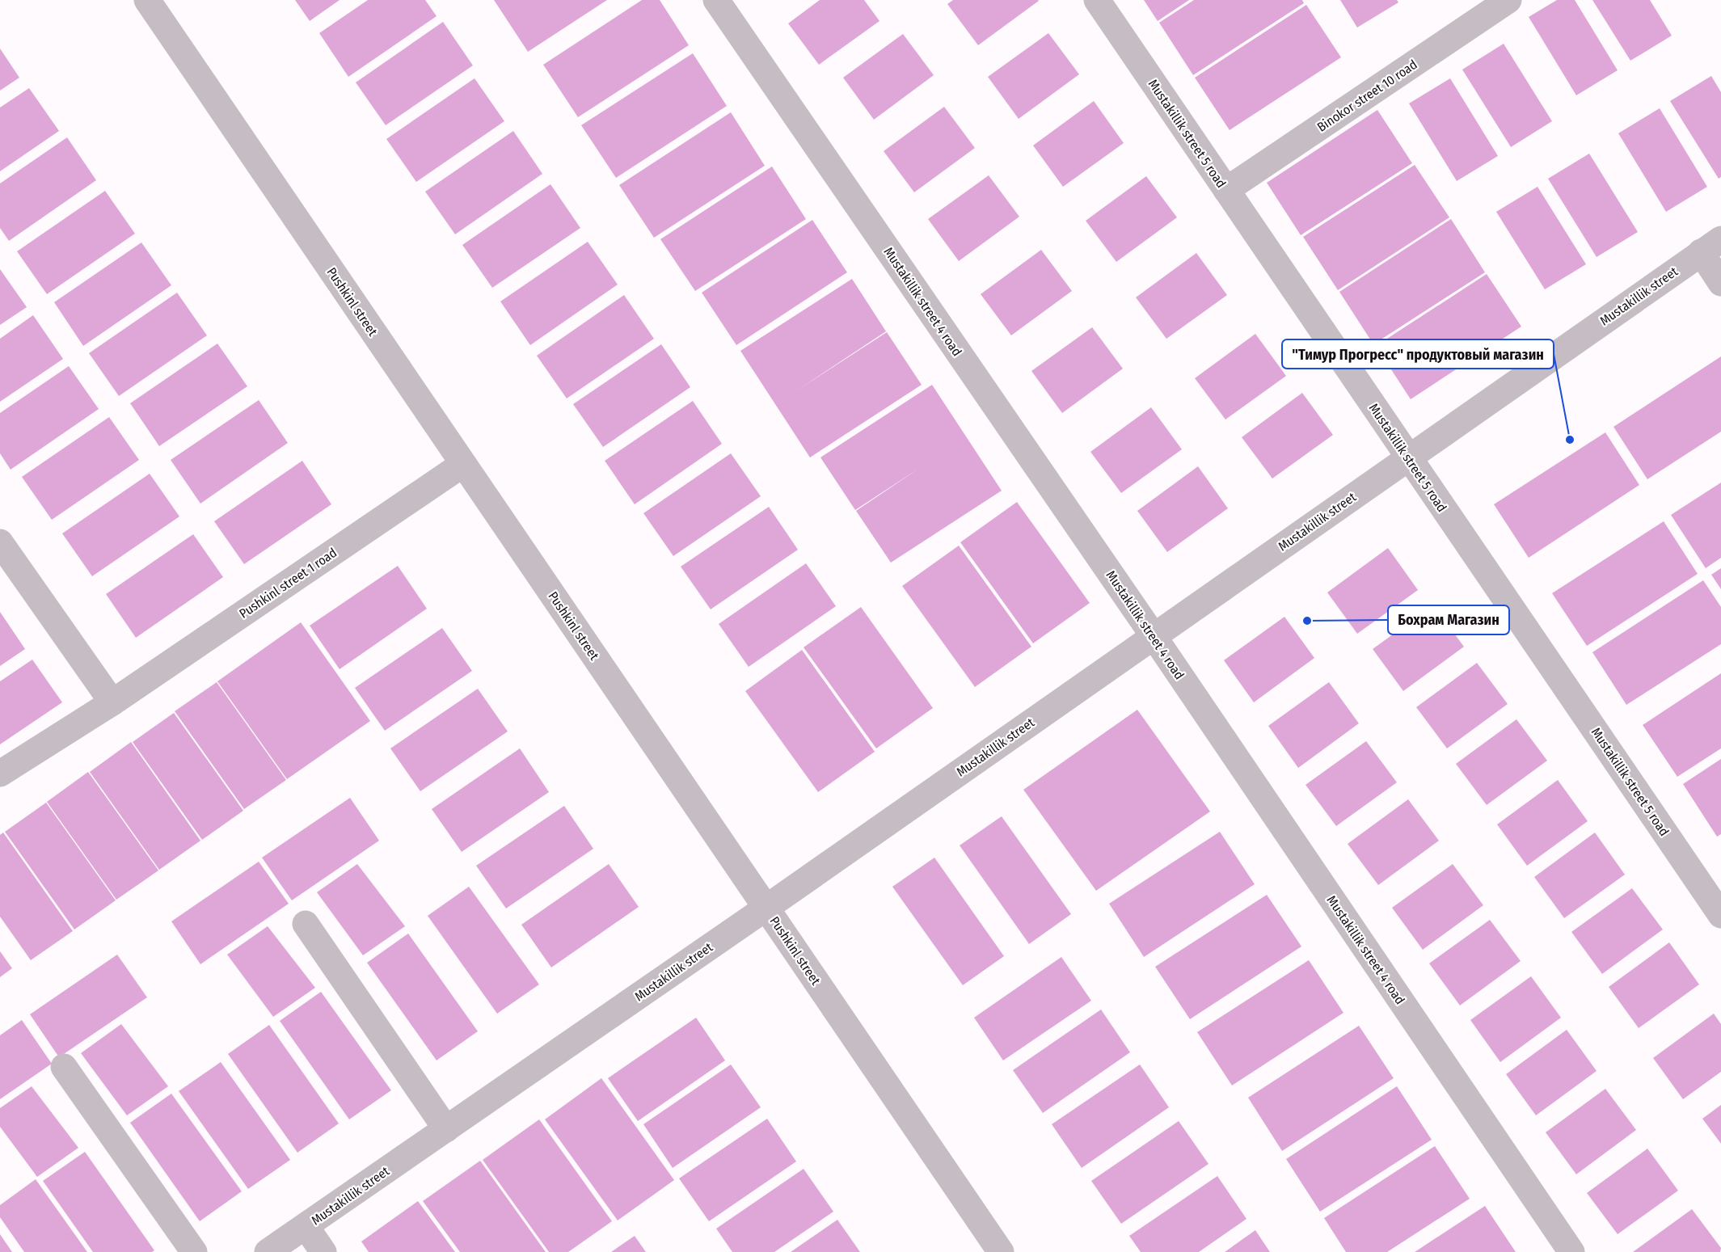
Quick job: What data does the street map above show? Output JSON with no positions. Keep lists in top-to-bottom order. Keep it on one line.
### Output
{"streets":{"street":["Binokor street 10 road","Mustakillik street 5 road","Mustakillik street","Pushkinl street","Mustakillik street 4 road","Pushkinl street 1 road"]},"crossings":[["Binokor street 10 road","Mustakillik street 5 road"],["Mustakillik street 5 road","Mustakillik street"],["Mustakillik street","Pushkinl street"],["Mustakillik street","Mustakillik street 4 road"],["Pushkinl street","Pushkinl street 1 road"]],"places":["\"Тимур Прогресс\" продуктовый магазин","Бохрам Магазин"]}
